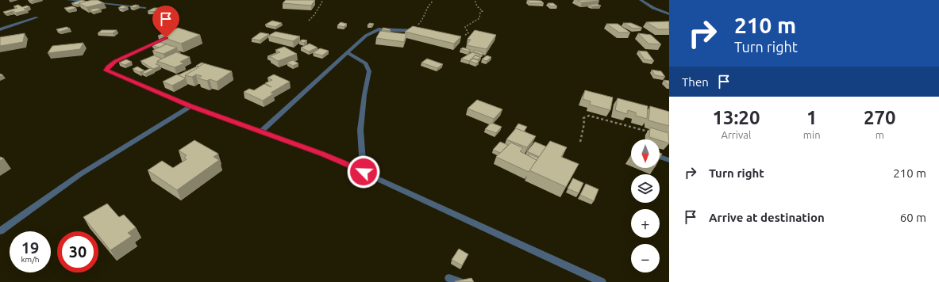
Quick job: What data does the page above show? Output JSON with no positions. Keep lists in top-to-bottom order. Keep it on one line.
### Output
{"north":"bottom","page":{"turn":["210 m","Turn right"],"then":"Then","eta":["13:20","Arrival","1","min","270","m"],"map_buttons":["+","−"],"list":[{"name":"Turn right","value":"210 m"},{"name":"Arrive at destination","value":"60 m"}],"speed":"19 km/h","limit":"30"}}
